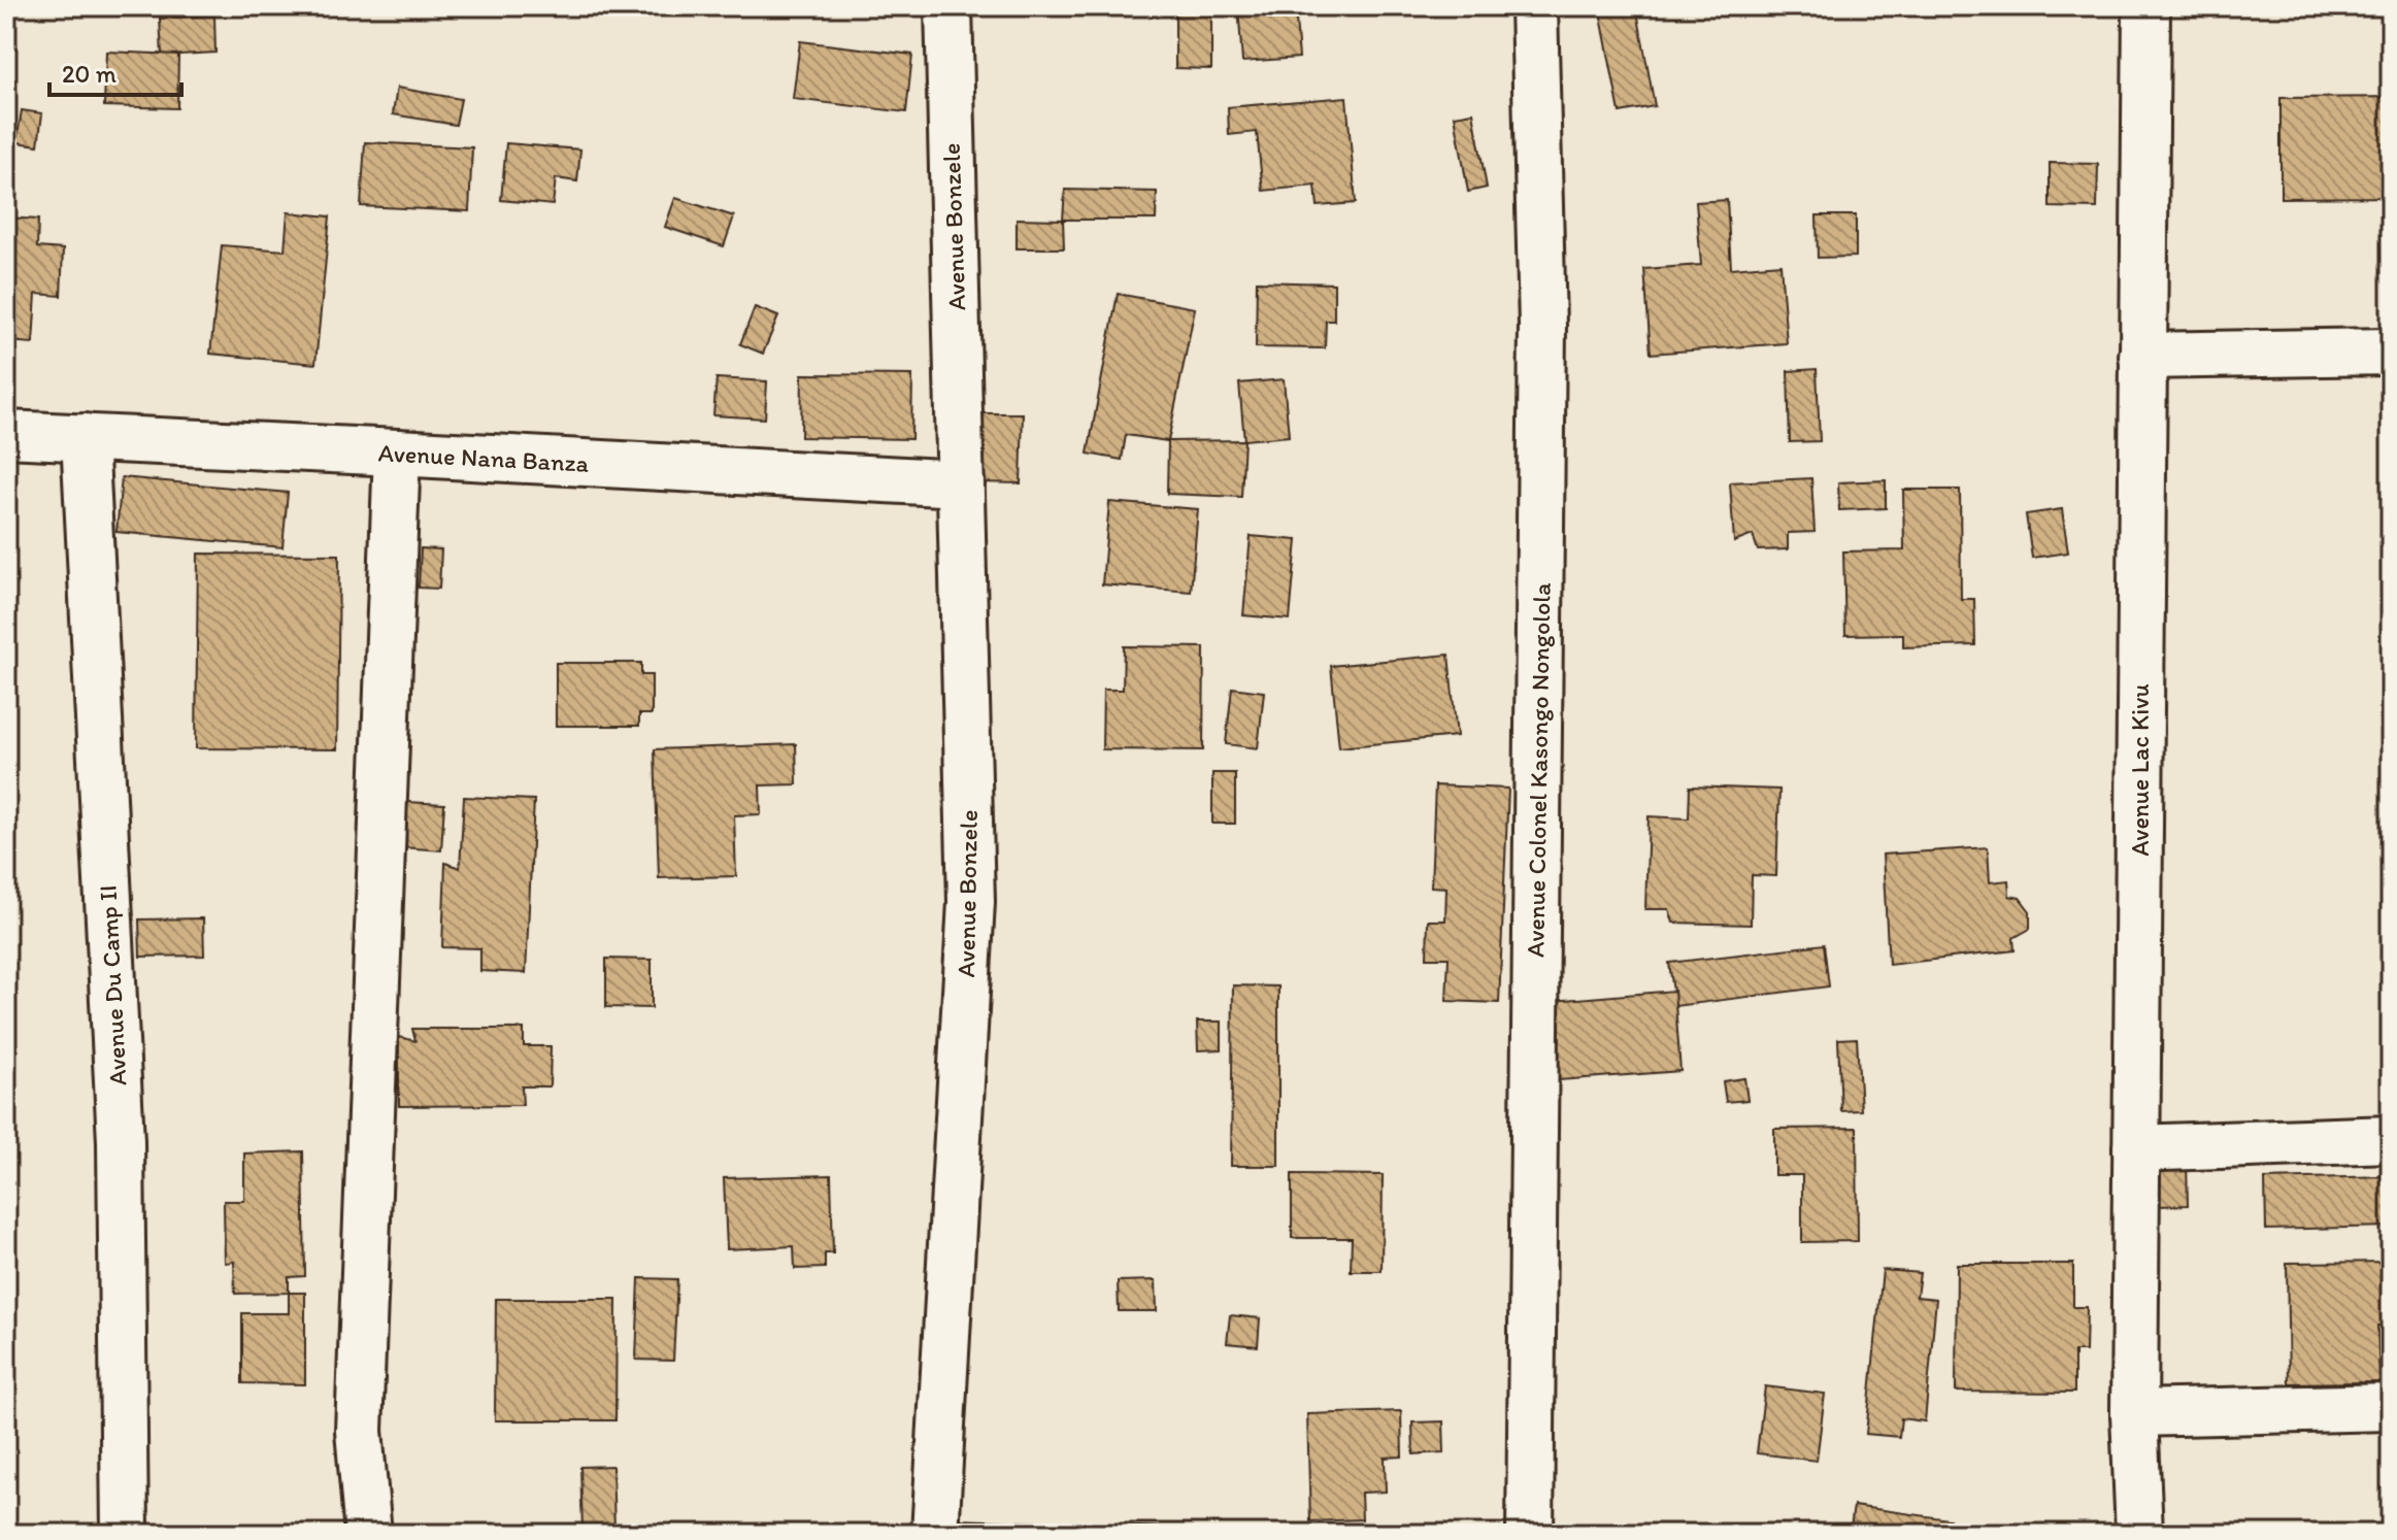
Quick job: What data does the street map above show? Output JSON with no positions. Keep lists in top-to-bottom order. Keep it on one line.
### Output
{"streets":{"street":["Avenue Bonzele","Avenue Nana Banza","Avenue Colonel Kasongo Nongolola","Avenue Lac Kivu","Avenue Du Camp II"]},"crossings":[["Avenue Bonzele","Avenue Nana Banza"],["Avenue Nana Banza","Avenue Du Camp II"]],"scale_bar":"20 m"}
